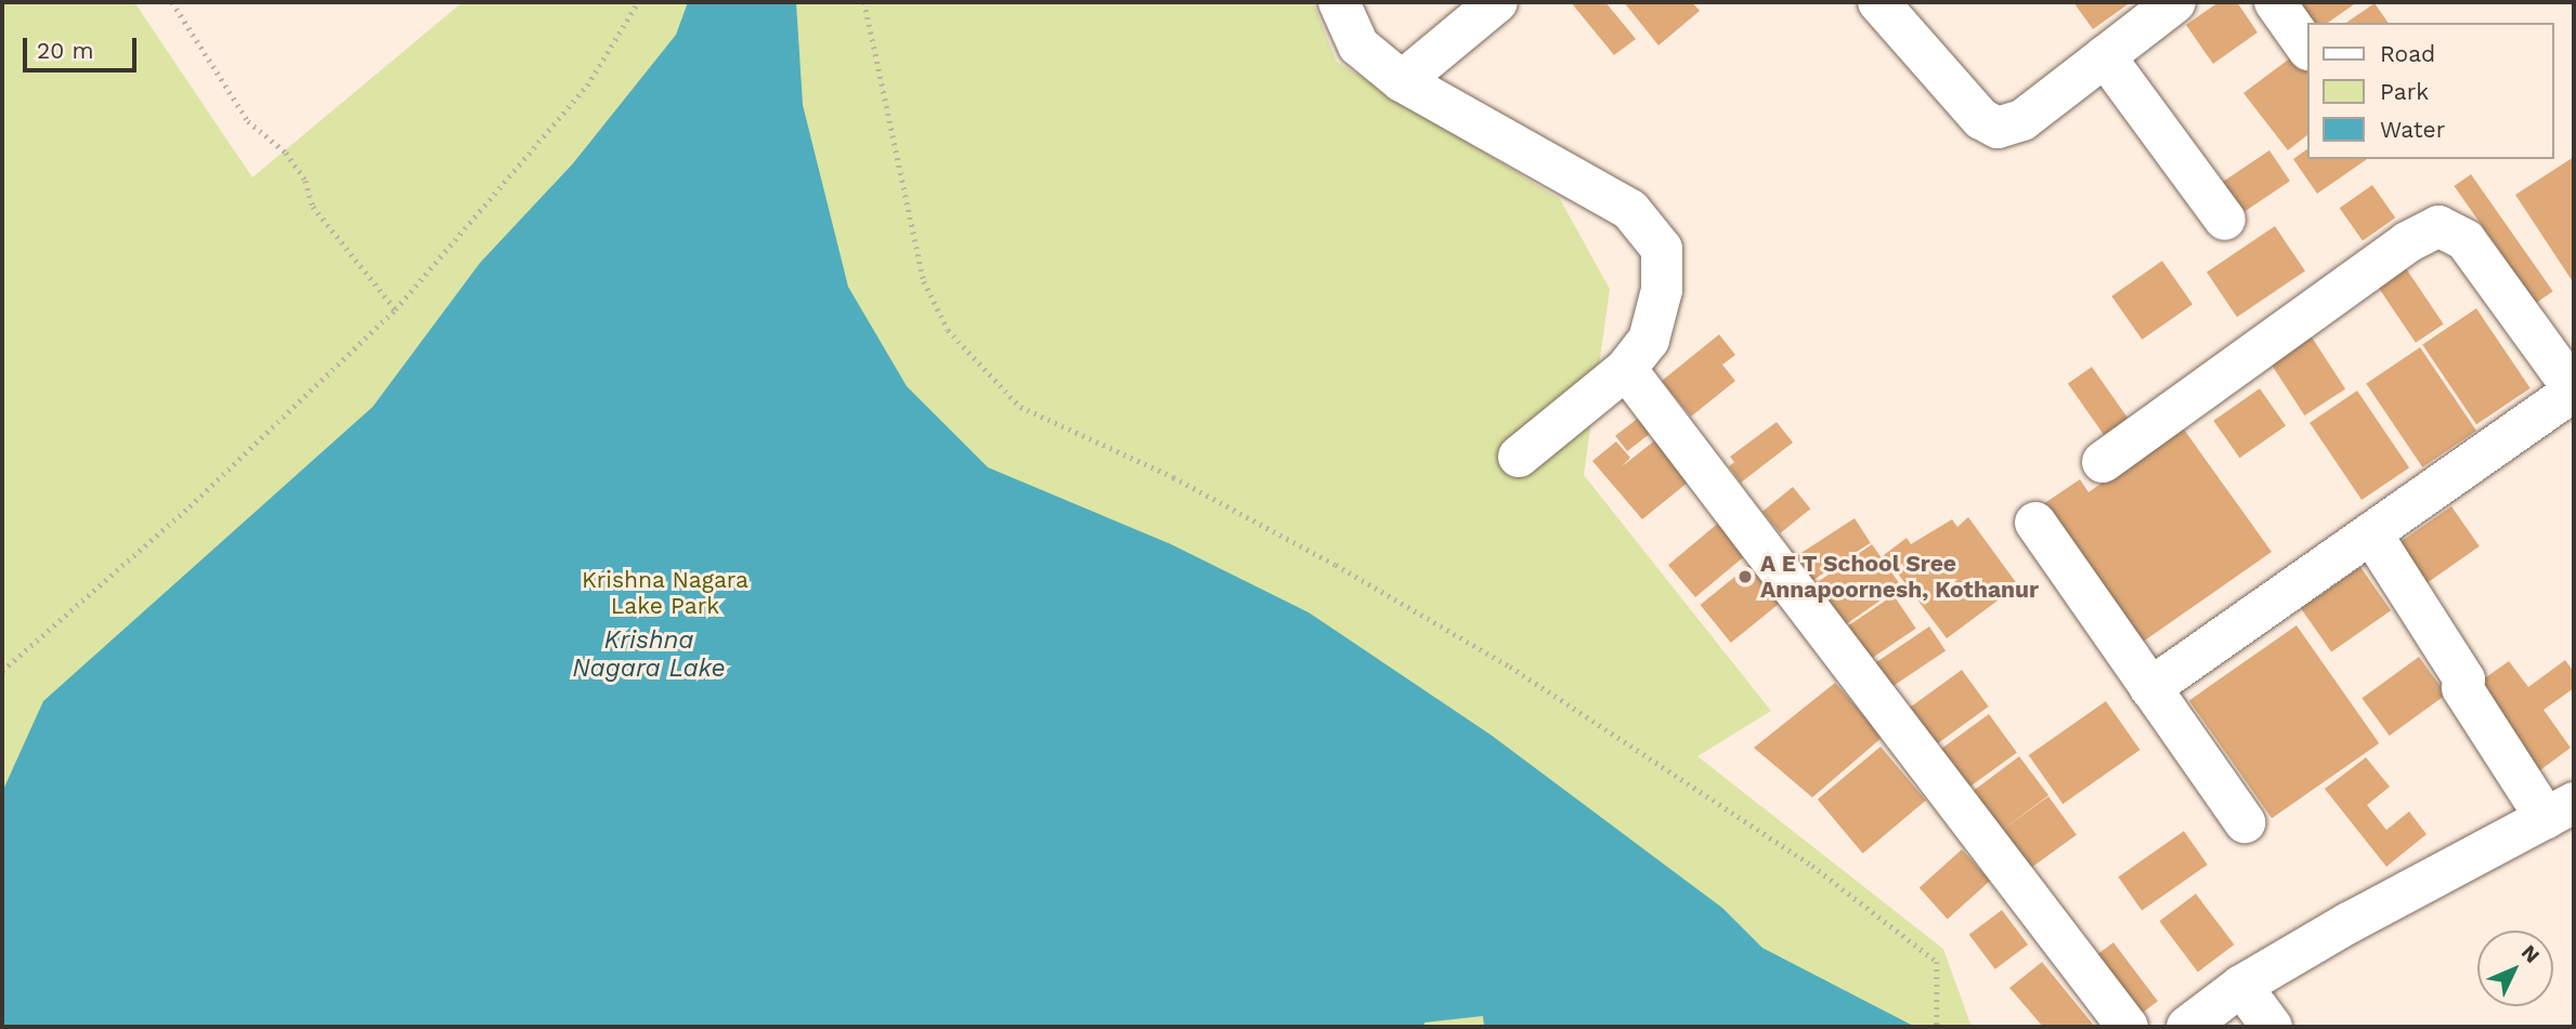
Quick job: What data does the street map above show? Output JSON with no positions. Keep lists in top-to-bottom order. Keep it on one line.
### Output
{"water":["Krishna Nagara Lake"],"parks":["Krishna Nagara Lake Park"],"places":["A E T School Sree Annapoornesh, Kothanur"],"legend":["Road","Park","Water"],"scale_bar":"20 m","north":"top right"}
